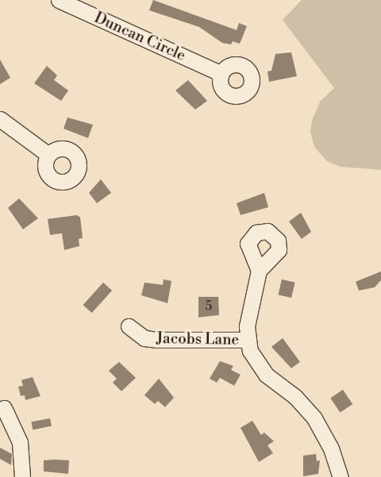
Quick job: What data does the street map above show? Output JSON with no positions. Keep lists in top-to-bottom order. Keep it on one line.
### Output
{"streets":{"street":["Duncan Circle","Jacobs Lane"]},"house_numbers":["5"]}
